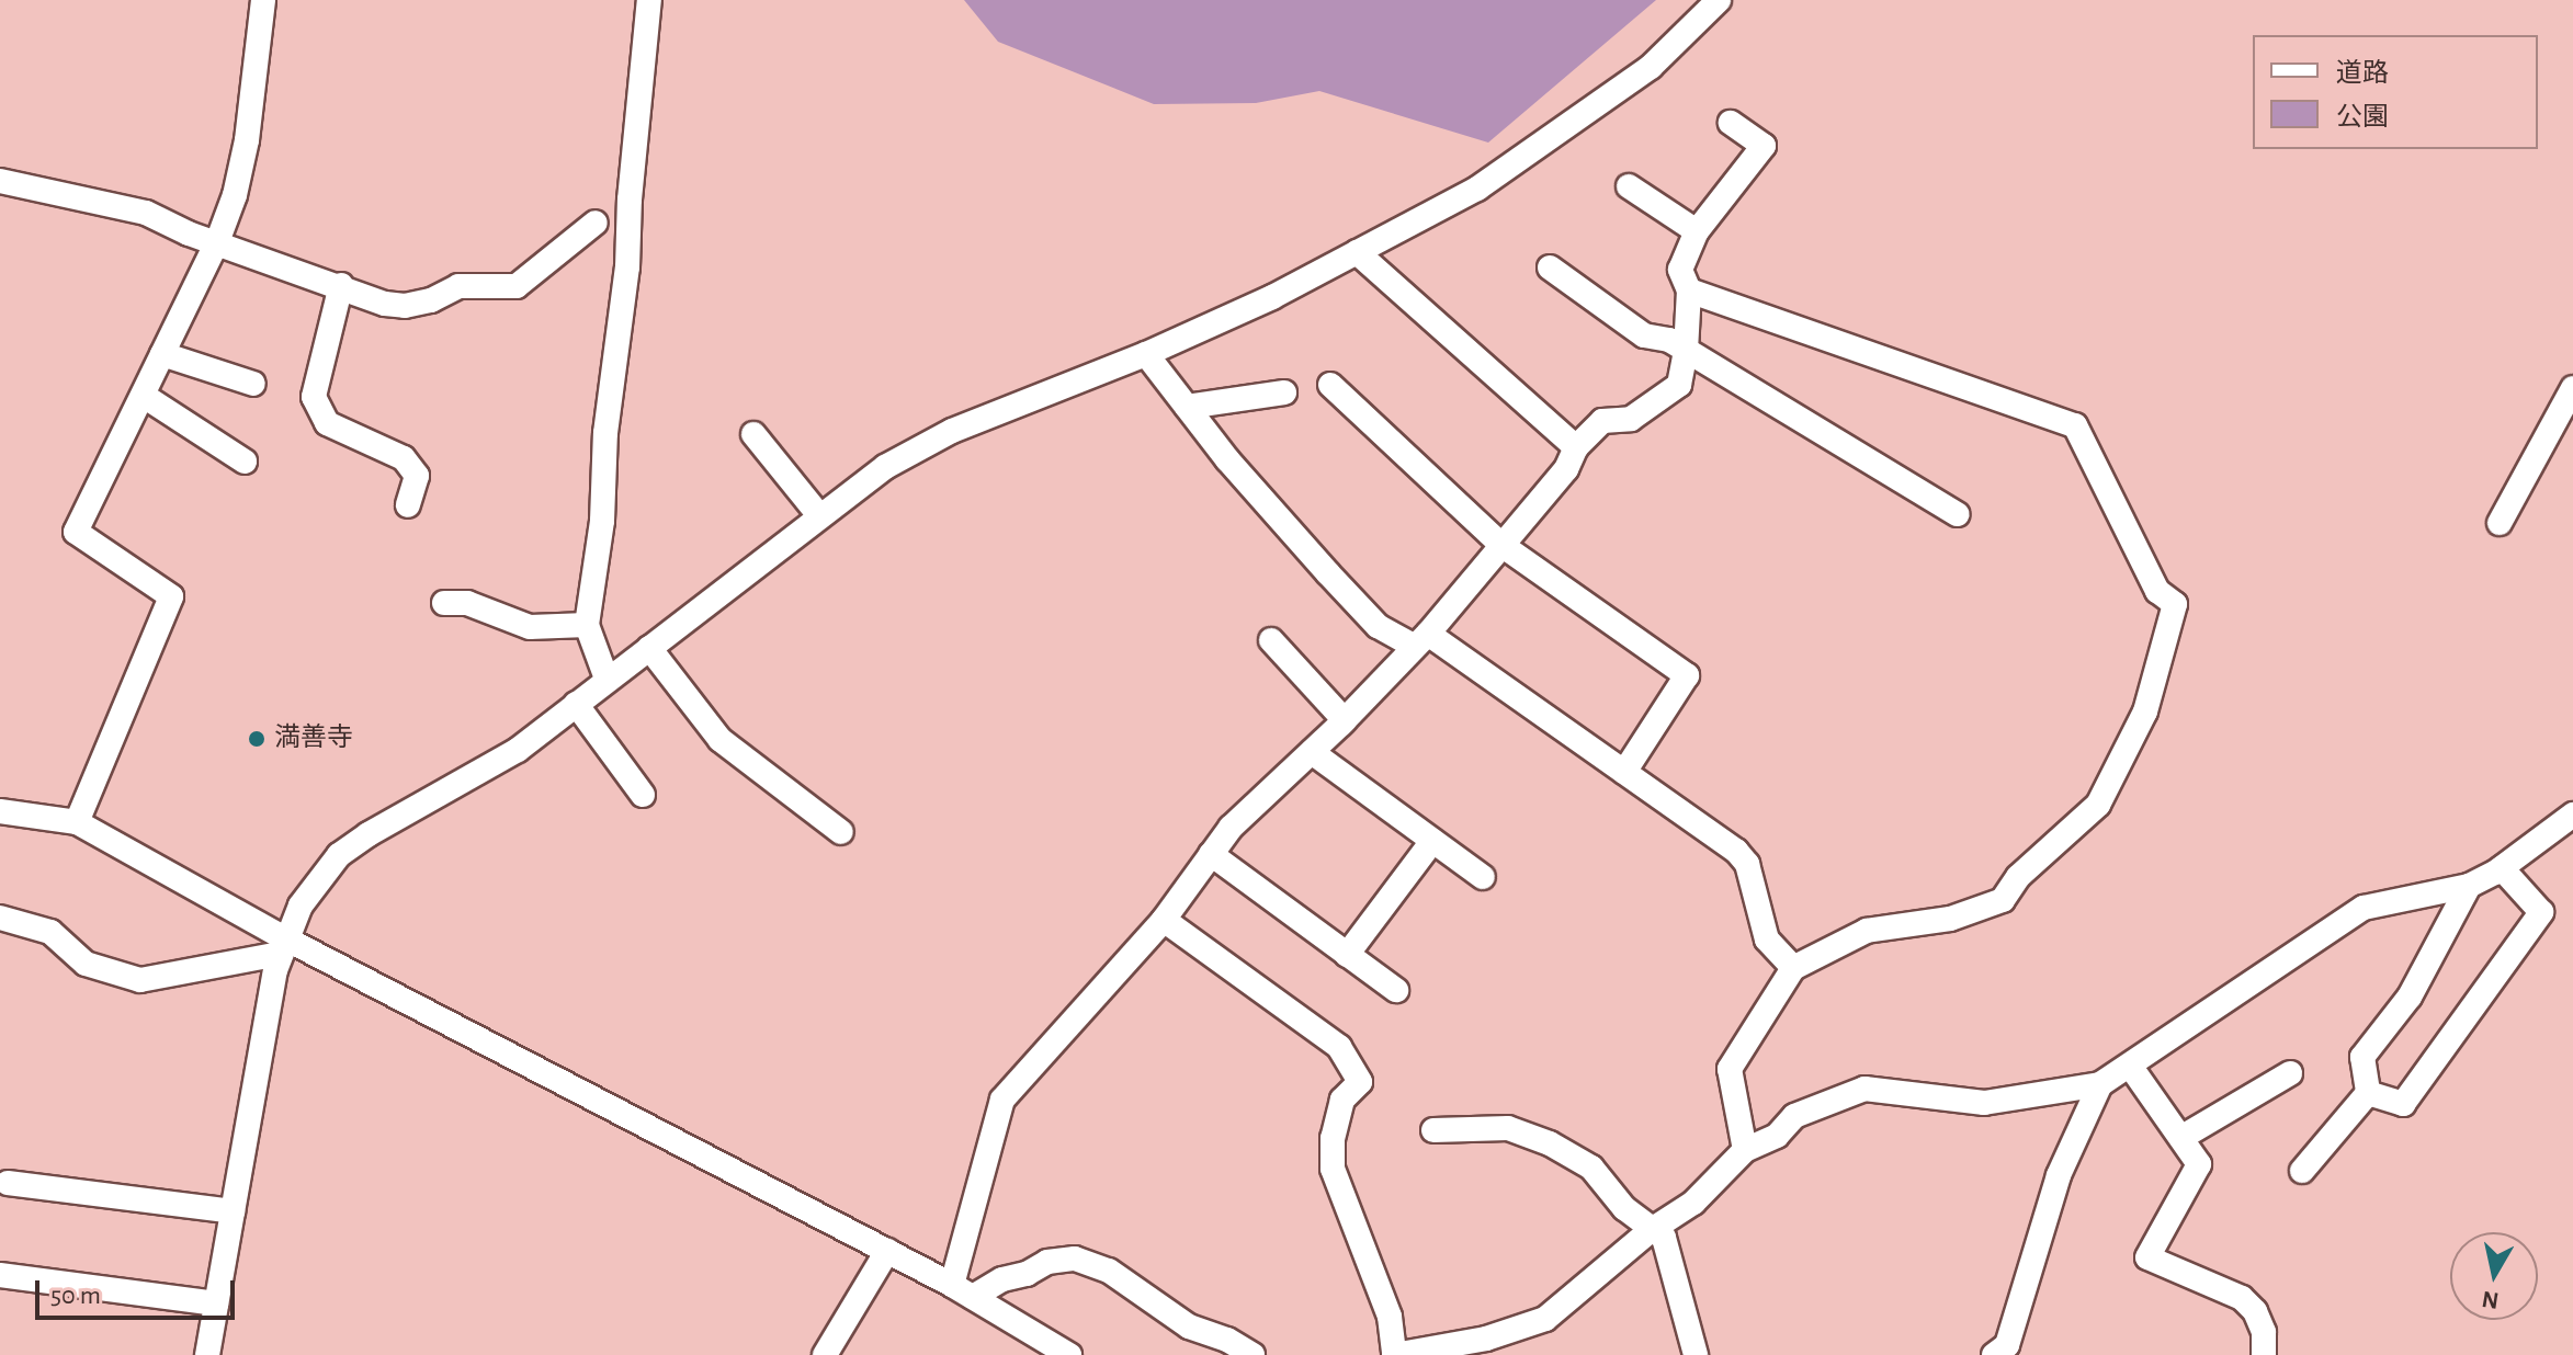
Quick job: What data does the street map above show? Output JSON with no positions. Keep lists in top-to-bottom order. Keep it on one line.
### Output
{"places":["満善寺"],"legend":["道路","公園"],"scale_bar":"50 m","north":"bottom"}
